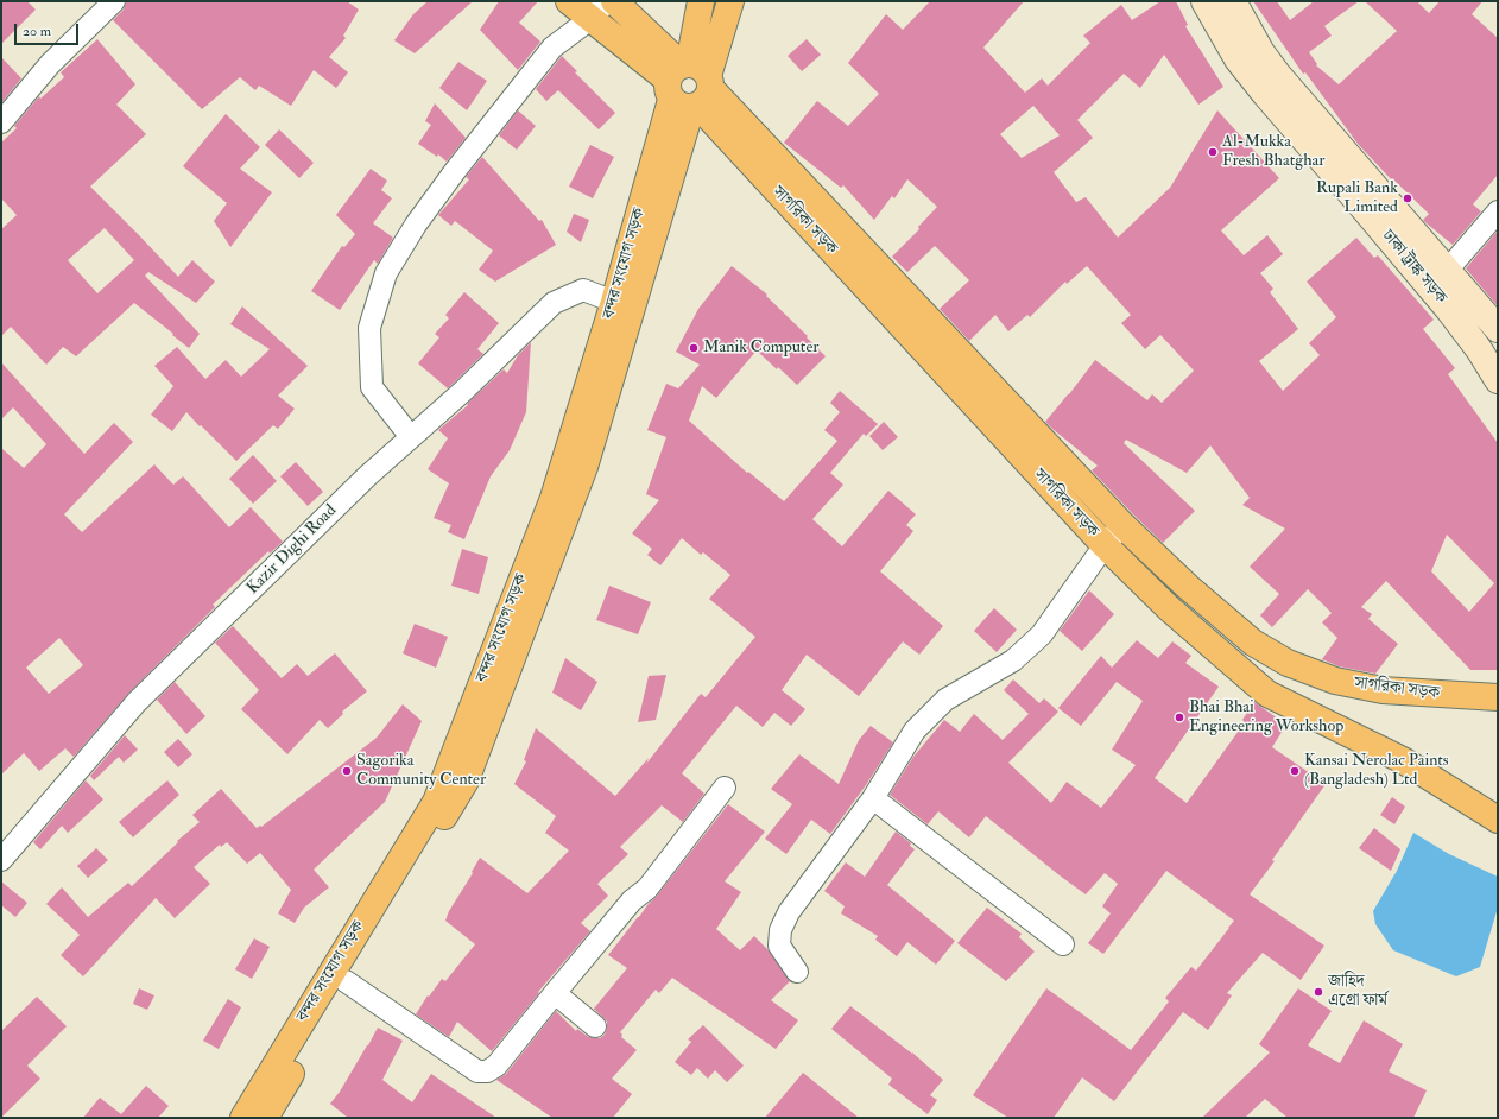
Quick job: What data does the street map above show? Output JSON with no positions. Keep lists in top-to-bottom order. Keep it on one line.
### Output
{"streets":{"main road":["সাগরিকা সড়ক","বন্দর সংযোগ সড়ক","ঢাকা ট্রাঙ্ক সড়ক"],"street":["Kazir Dighi Road"]},"crossings":[["সাগরিকা সড়ক","বন্দর সংযোগ সড়ক"],["বন্দর সংযোগ সড়ক","Kazir Dighi Road"]],"places":["Al-Mukka Fresh Bhatghar","Rupali Bank Limited","Manik Computer","Bhai Bhai Engineering Workshop","Sagorika Community Center","Kansai Nerolac Paints (Bangladesh) Ltd","জাহিদ এগ্রো ফার্ম"],"scale_bar":"20 m"}
